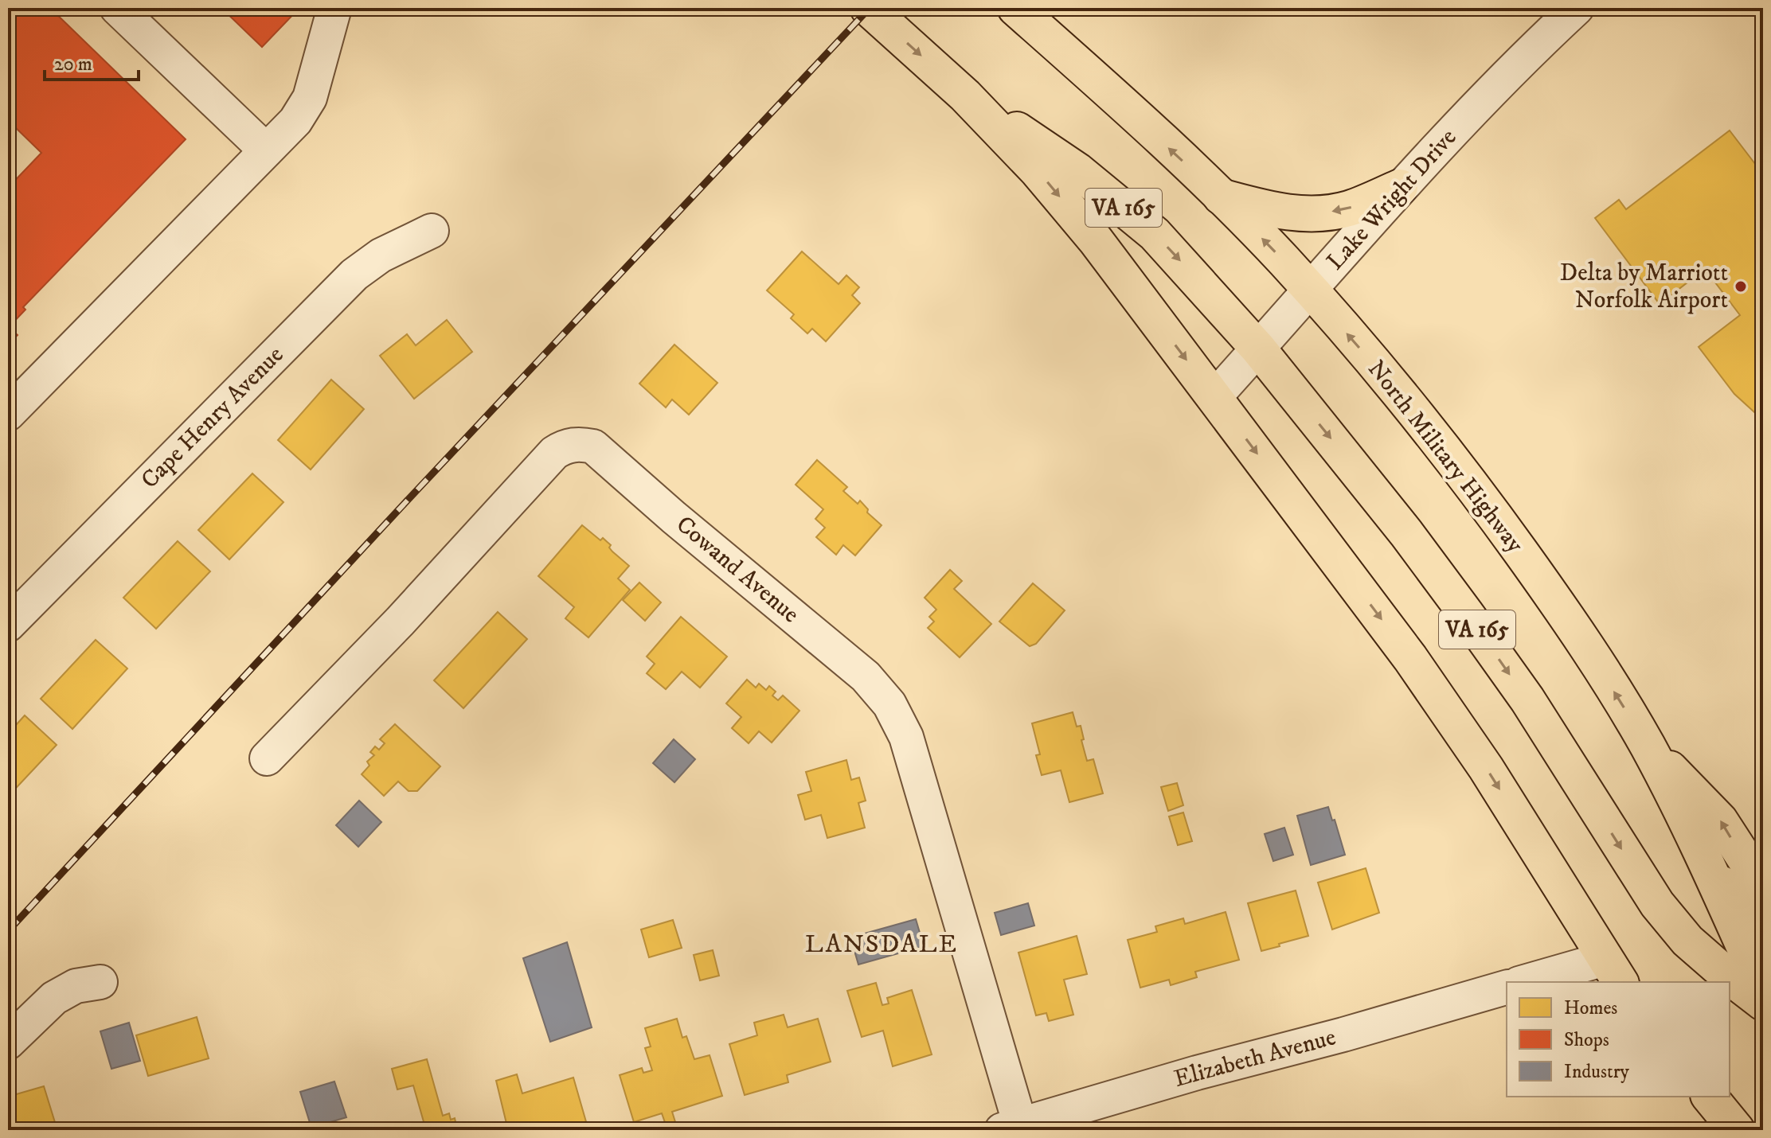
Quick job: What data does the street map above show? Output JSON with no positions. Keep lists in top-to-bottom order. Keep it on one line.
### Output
{"streets":{"main road":["VA 165","North Military Highway"],"street":["Lake Wright Drive","Cape Henry Avenue","Cowand Avenue","Elizabeth Avenue"]},"crossings":[["Lake Wright Drive","VA 165"],["Lake Wright Drive","North Military Highway"],["Cowand Avenue","Elizabeth Avenue"]],"districts":["LANSDALE"],"places":["Delta by Marriott Norfolk Airport"],"legend":["Homes","Shops","Industry"],"scale_bar":"20 m"}
